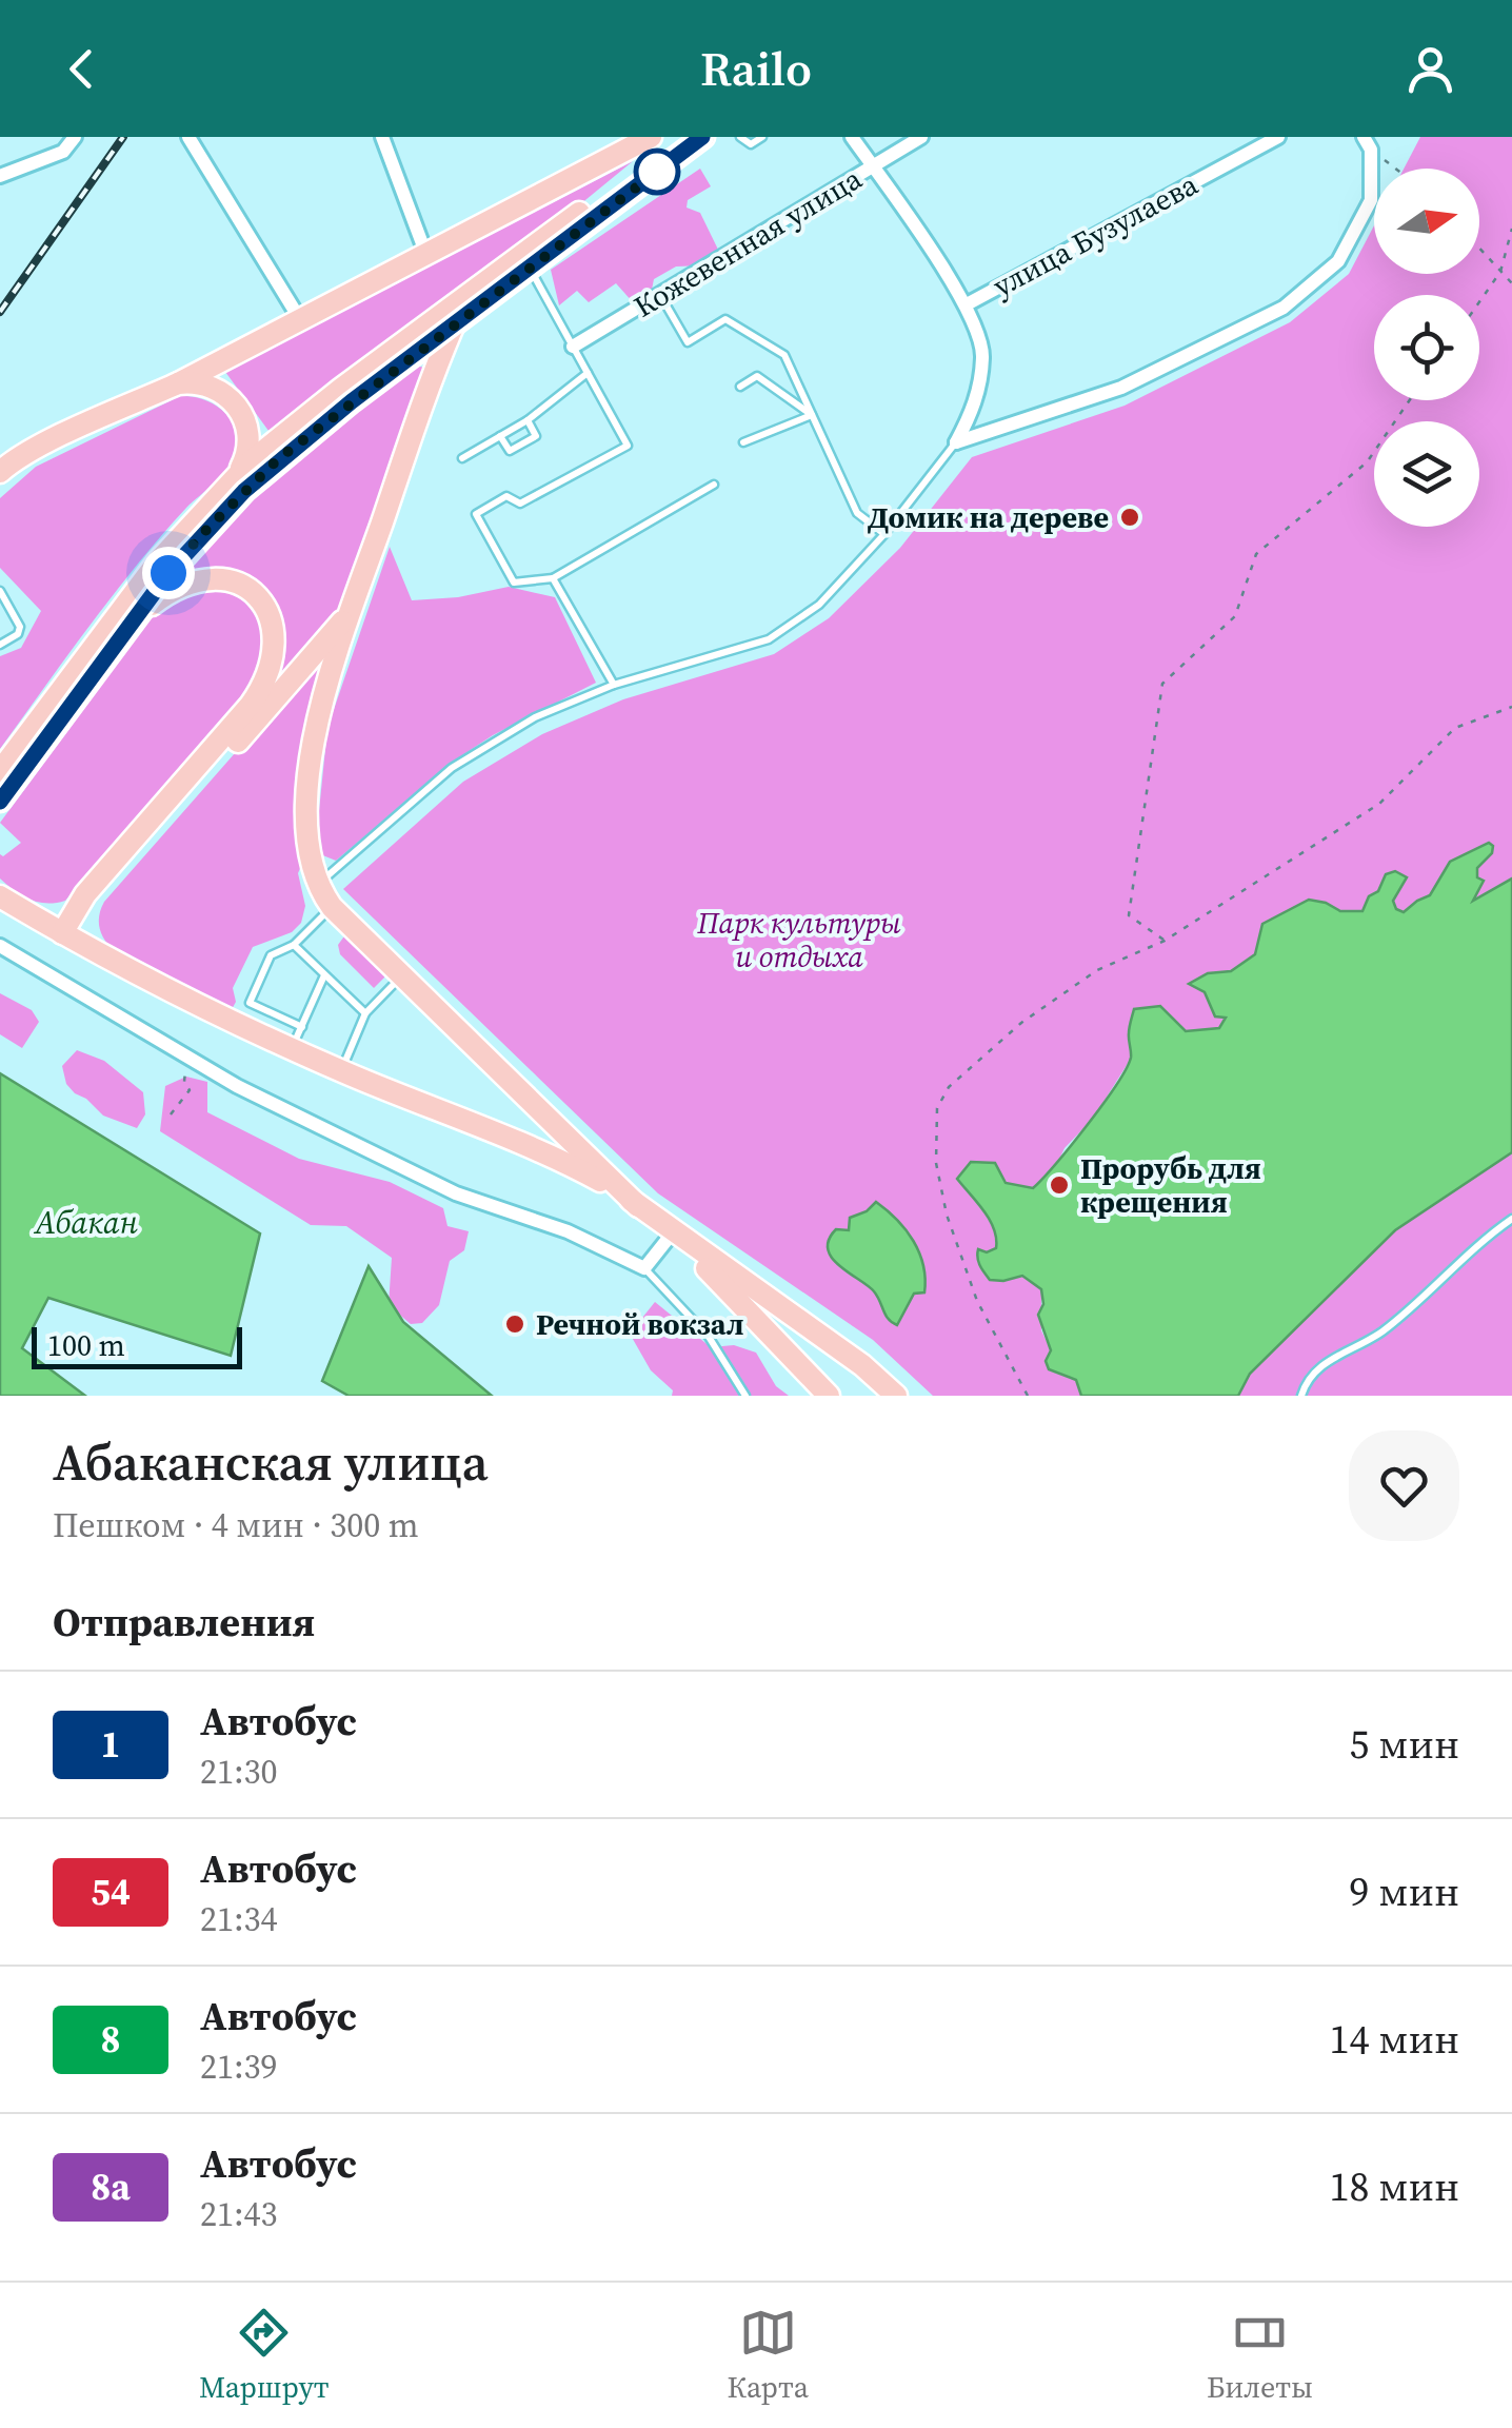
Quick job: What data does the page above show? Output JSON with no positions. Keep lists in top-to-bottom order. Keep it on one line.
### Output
{"streets":{"street":["улица Бузулаева","Кожевенная улица"]},"water":["Абакан"],"parks":["Парк культуры и отдыха"],"places":["Домик на дереве","Прорубь для крещения","Речной вокзал"],"lines":["bus line 1"],"scale_bar":"100 m","north":"right","page":{"header":"Railo","scale":"100 m","heading":[["Абаканская улица","Пешком · 4 мин · 300 m"],"Отправления"],"list":[{"mark":"1","name":"Автобус","note":"21:30","value":"5 мин"},{"mark":"54","name":"Автобус","note":"21:34","value":"9 мин"},{"mark":"8","name":"Автобус","note":"21:39","value":"14 мин"},{"mark":"8а","name":"Автобус","note":"21:43","value":"18 мин"}],"tabs":["Маршрут","Карта","Билеты"]}}
